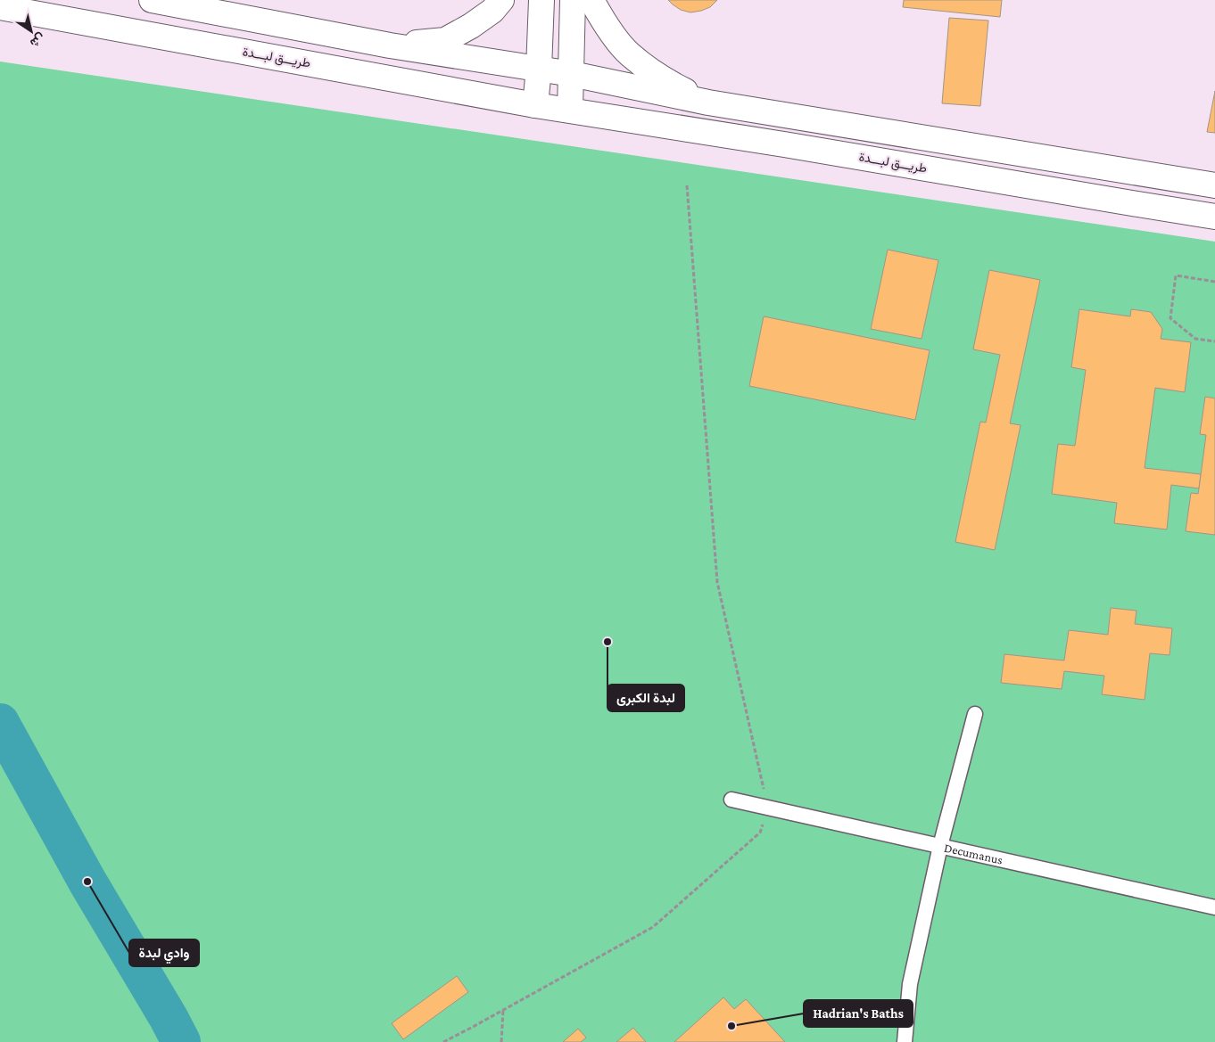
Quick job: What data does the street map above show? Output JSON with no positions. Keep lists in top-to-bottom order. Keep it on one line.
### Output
{"streets":{"main road":["طريـــق لبـــدة"],"street":["Decumanus"]},"places":["لبدة الكبرى","وادي لبدة","Hadrian's Baths"],"north":"bottom right"}
